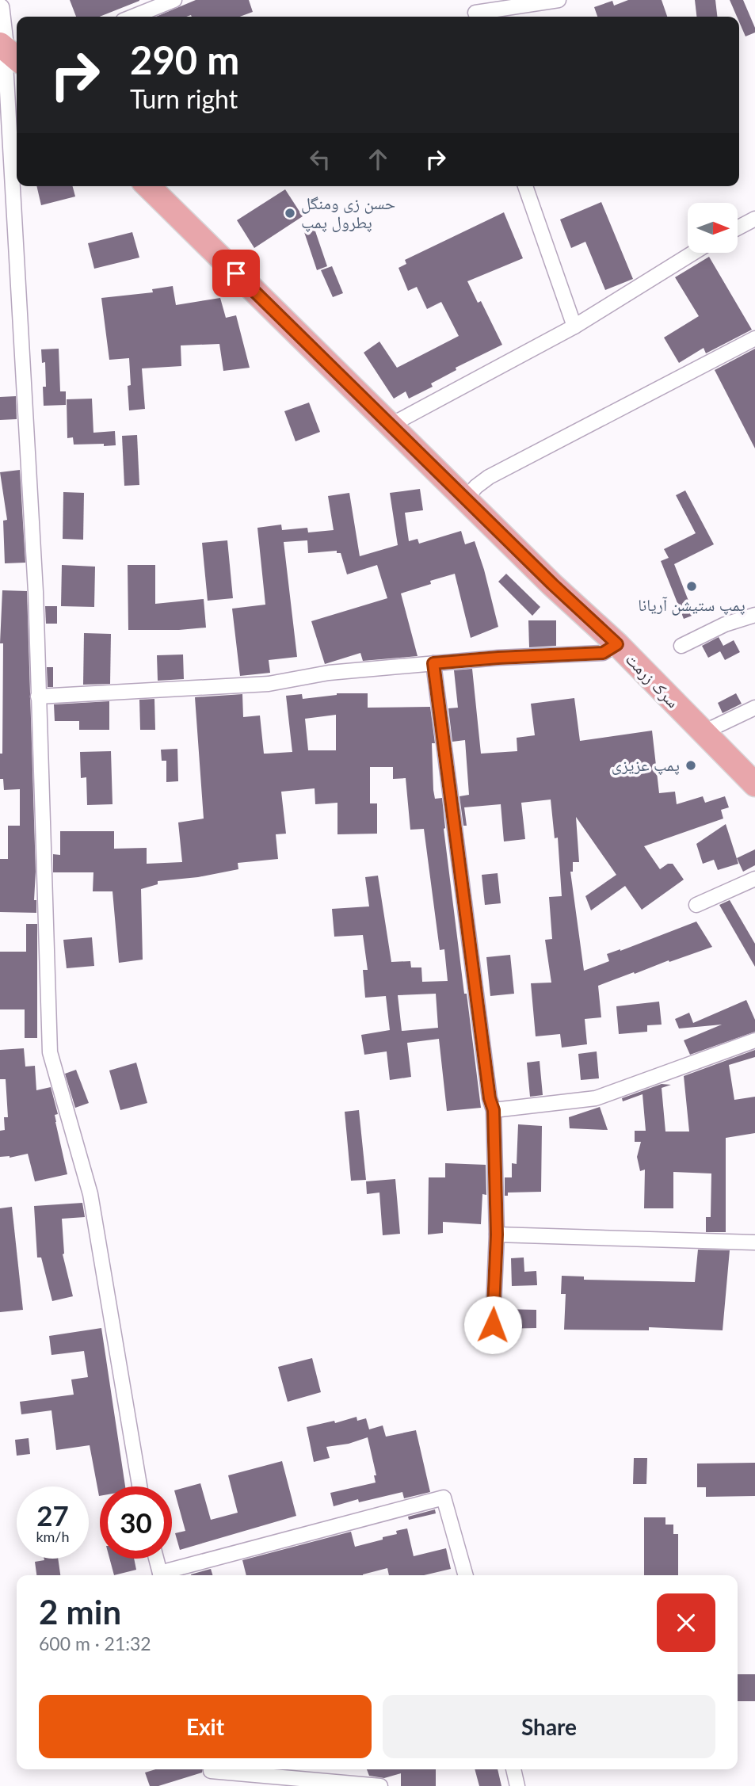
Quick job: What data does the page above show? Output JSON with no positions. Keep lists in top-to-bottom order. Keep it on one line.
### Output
{"streets":{"highway":["سرک زرمت"]},"places":["حسن زی ومنگل پطرول پمپ","پمپ ستیشن آریانا","پمپ عزیزی"],"north":"right","page":{"turn":["290 m","Turn right"],"speed":"27 km/h","limit":"30","heading":["2 min","600 m · 21:32"],"buttons":["Exit","Share"]}}
